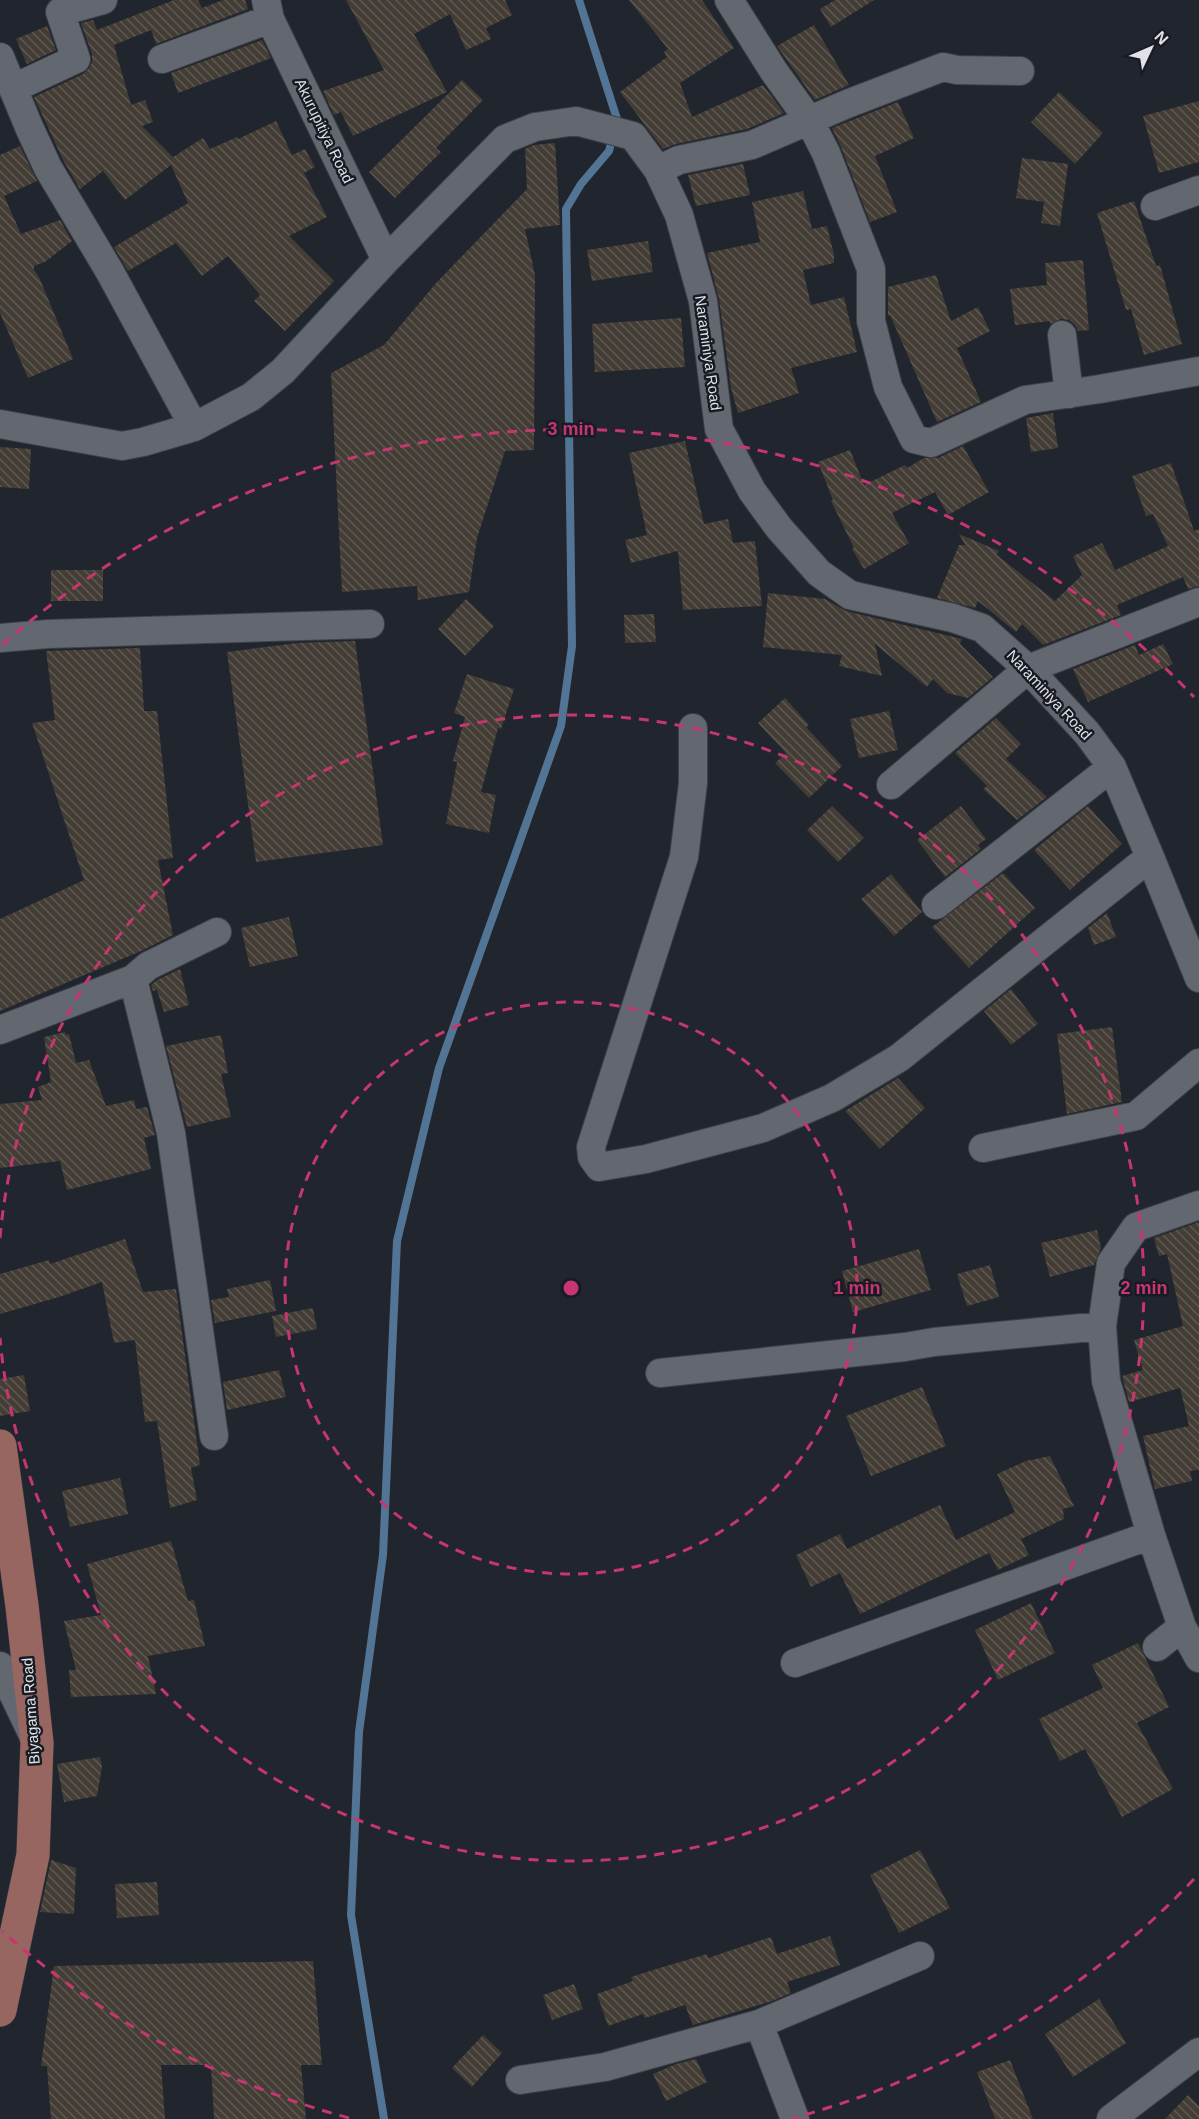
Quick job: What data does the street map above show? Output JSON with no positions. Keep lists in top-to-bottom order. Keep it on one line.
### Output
{"streets":{"main road":["Biyagama Road"],"street":["Akurupitiya Road","Naraminiya Road"]},"crossings":[["Akurupitiya Road","Naraminiya Road"]],"north":"top right","rings":["3 min","1 min","2 min"]}
